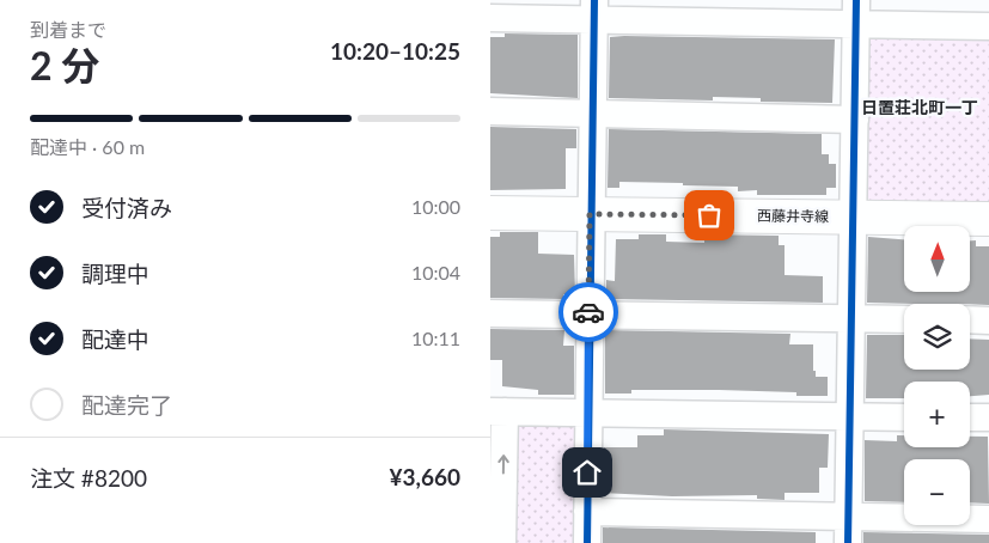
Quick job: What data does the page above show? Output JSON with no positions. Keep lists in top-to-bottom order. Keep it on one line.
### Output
{"streets":{"main road":["西藤井寺線"]},"districts":["日置荘北町一丁"],"north":"top","page":{"heading":["2 分","到着まで","10:20–10:25"],"panel":["注文 #8200","¥3,660"],"bar":"配達中 · 60 m","list":[["受付済み","10:00"],["調理中","10:04"],["配達中","10:11"],"配達完了"],"map_buttons":["+","−"]}}
